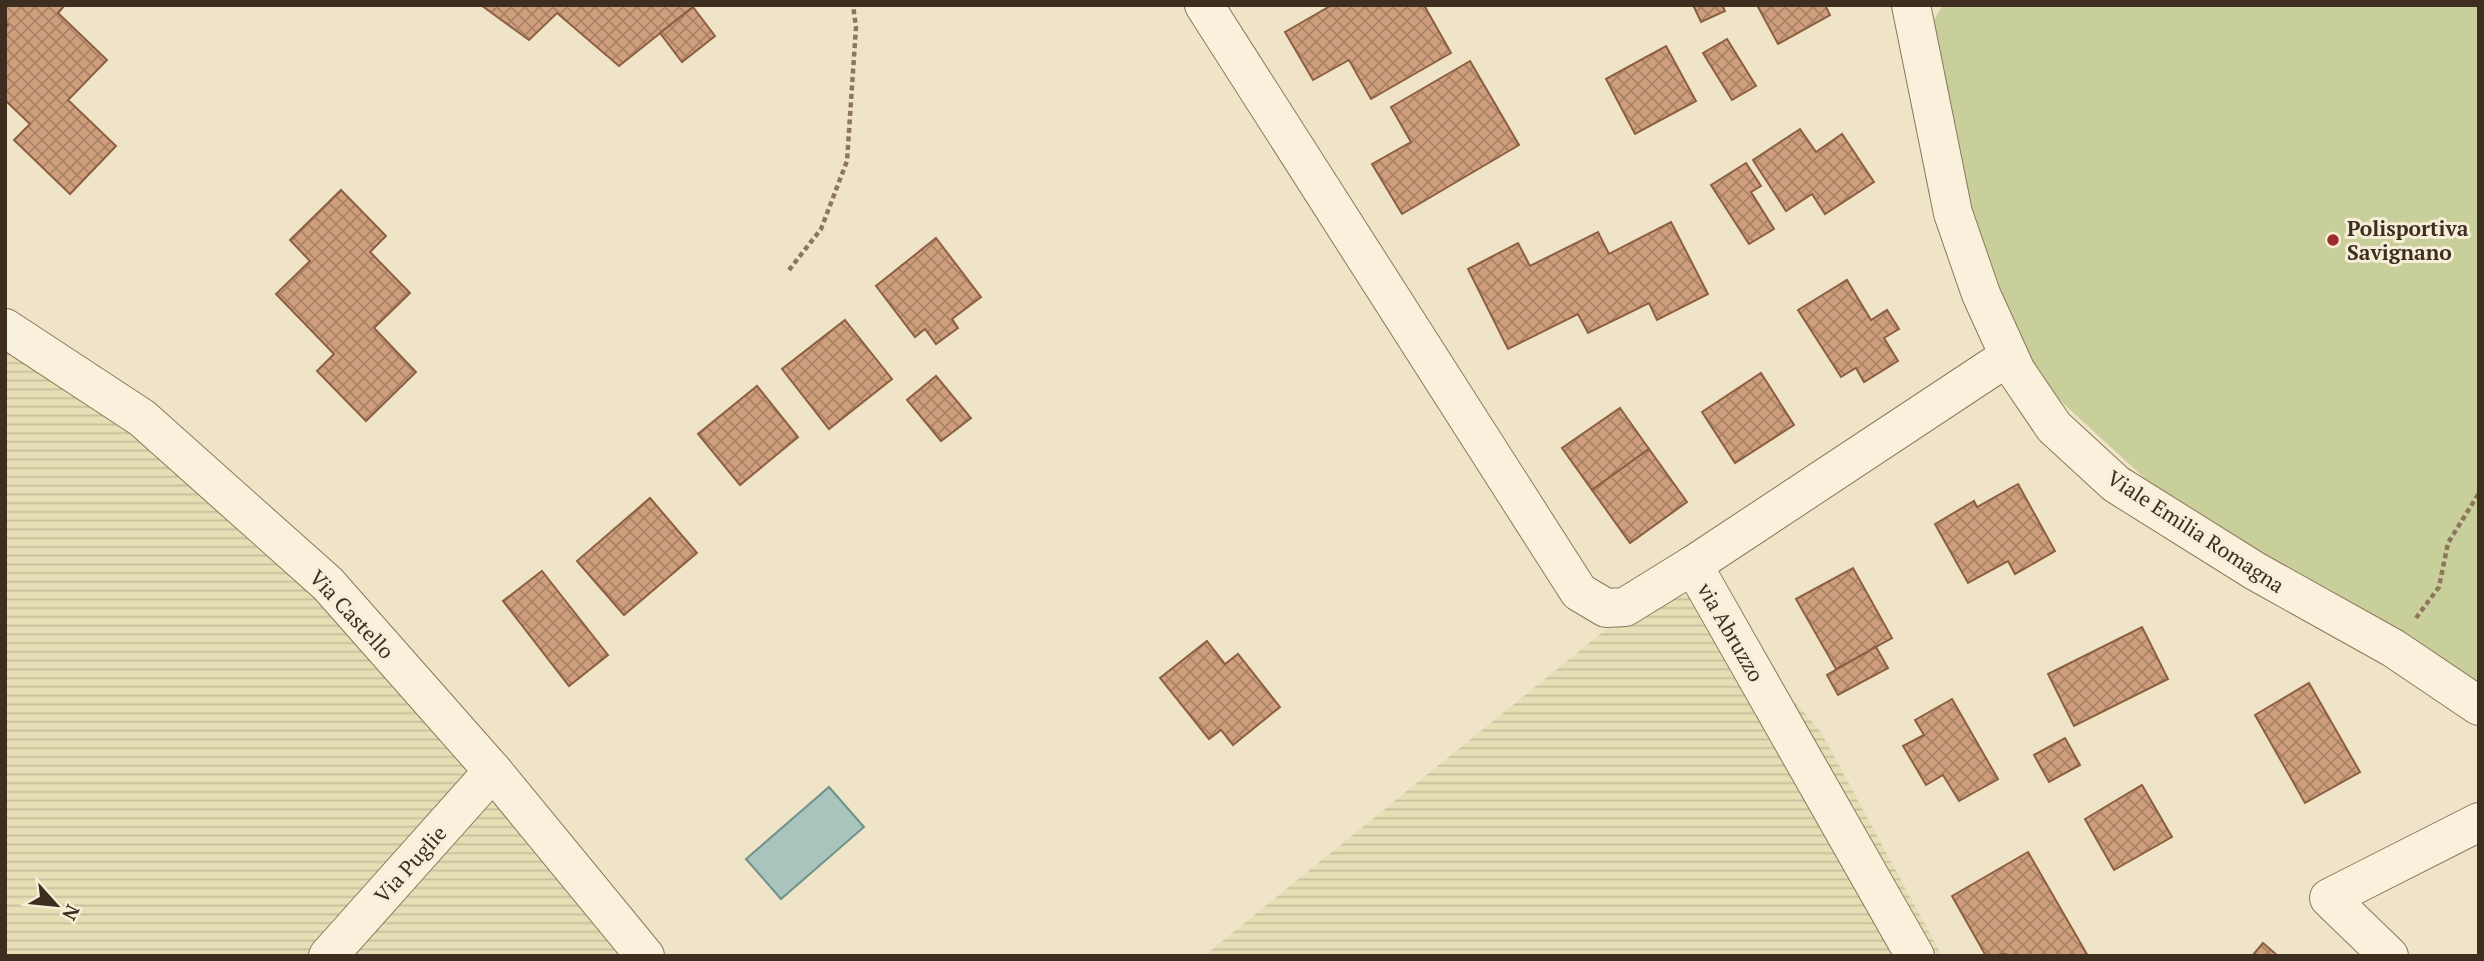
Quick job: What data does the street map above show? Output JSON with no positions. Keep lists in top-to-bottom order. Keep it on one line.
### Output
{"streets":{"street":["Viale Emilia Romagna","Via Castello","via Abruzzo","Via Puglie"]},"crossings":[["Viale Emilia Romagna","via Abruzzo"],["Via Castello","Via Puglie"]],"places":["Polisportiva Savignano"],"north":"bottom right"}
